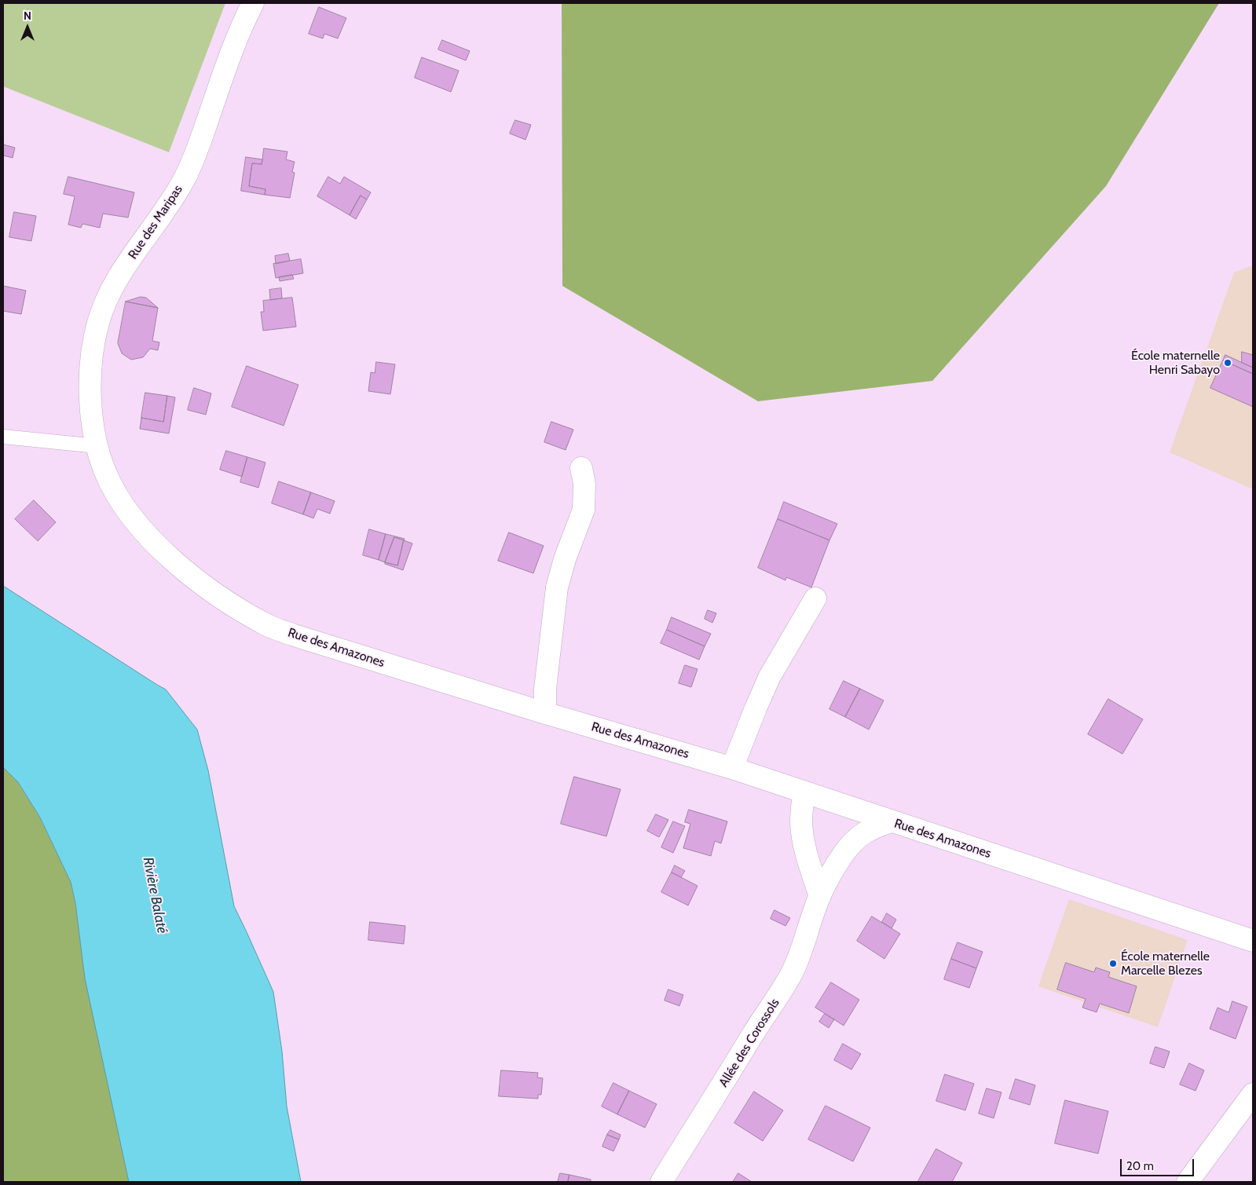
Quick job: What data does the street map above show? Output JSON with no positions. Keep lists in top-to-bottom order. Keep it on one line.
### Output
{"streets":{"street":["Rue des Maripas","Rue des Amazones","Allée des Corossols"]},"crossings":[["Rue des Maripas","Rue des Amazones"],["Rue des Amazones","Allée des Corossols"]],"water":["Rivière Balaté"],"places":["École maternelle Henri Sabayo","École maternelle Marcelle Blezes"],"scale_bar":"20 m","north":"top"}
